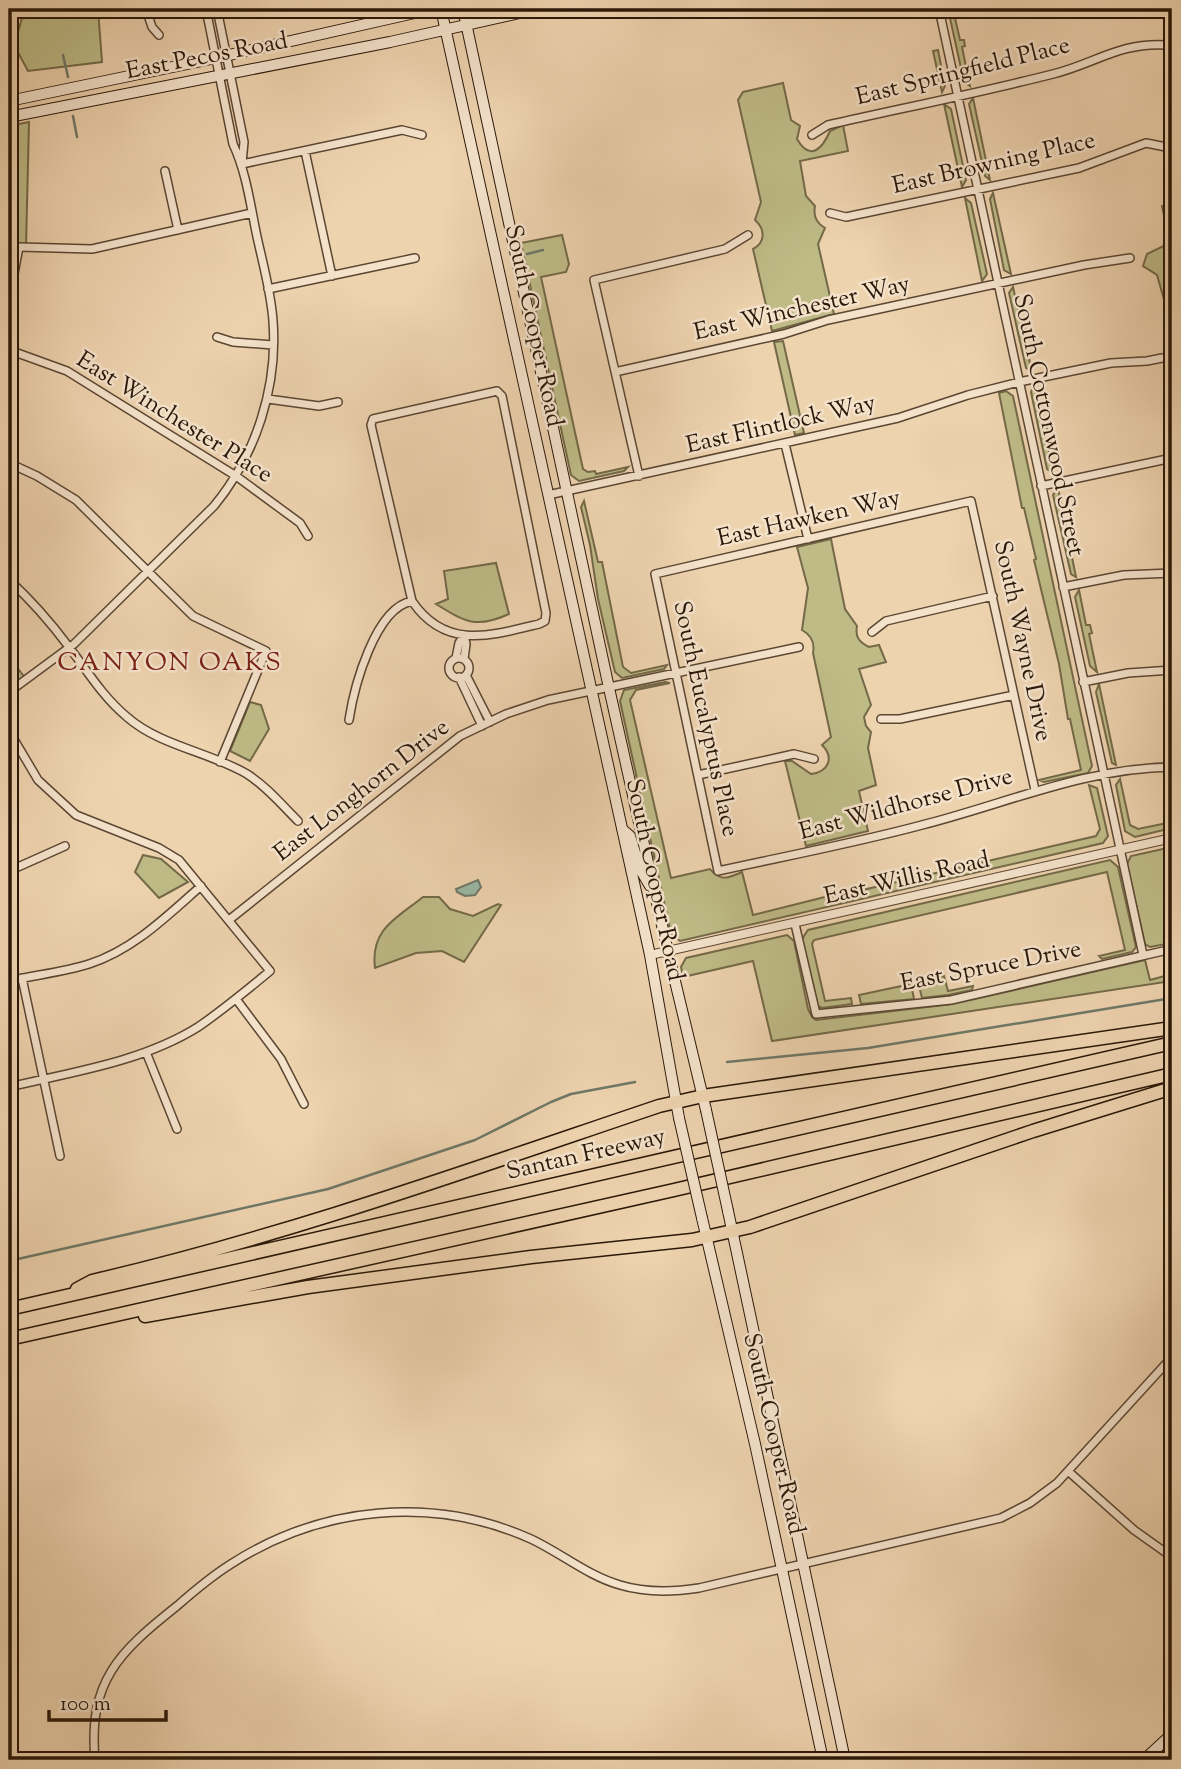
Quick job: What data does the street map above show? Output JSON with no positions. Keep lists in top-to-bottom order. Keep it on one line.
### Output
{"streets":{"highway":["Santan Freeway"],"main road":["East Pecos Road","South Cooper Road"],"street":["East Springfield Place","East Browning Place","East Winchester Way","East Winchester Place","East Flintlock Way","South Cottonwood Street","East Hawken Way","South Wayne Drive","South Eucalyptus Place","East Longhorn Drive","East Wildhorse Drive","East Willis Road","East Spruce Drive"]},"crossings":[["East Pecos Road","South Cooper Road"],["East Springfield Place","South Cottonwood Street"],["East Browning Place","South Cottonwood Street"],["East Winchester Way","South Cottonwood Street"],["South Cooper Road","East Flintlock Way"],["South Cooper Road","East Longhorn Drive"],["South Cooper Road","East Willis Road"],["East Flintlock Way","South Cottonwood Street"],["South Cottonwood Street","East Wildhorse Drive"],["South Cottonwood Street","East Willis Road"],["South Cottonwood Street","East Spruce Drive"],["East Hawken Way","South Wayne Drive"],["East Hawken Way","South Eucalyptus Place"],["South Wayne Drive","East Wildhorse Drive"],["South Eucalyptus Place","East Longhorn Drive"],["South Eucalyptus Place","East Wildhorse Drive"],["East Willis Road","East Spruce Drive"]],"districts":["CANYON OAKS"],"scale_bar":"100 m"}
